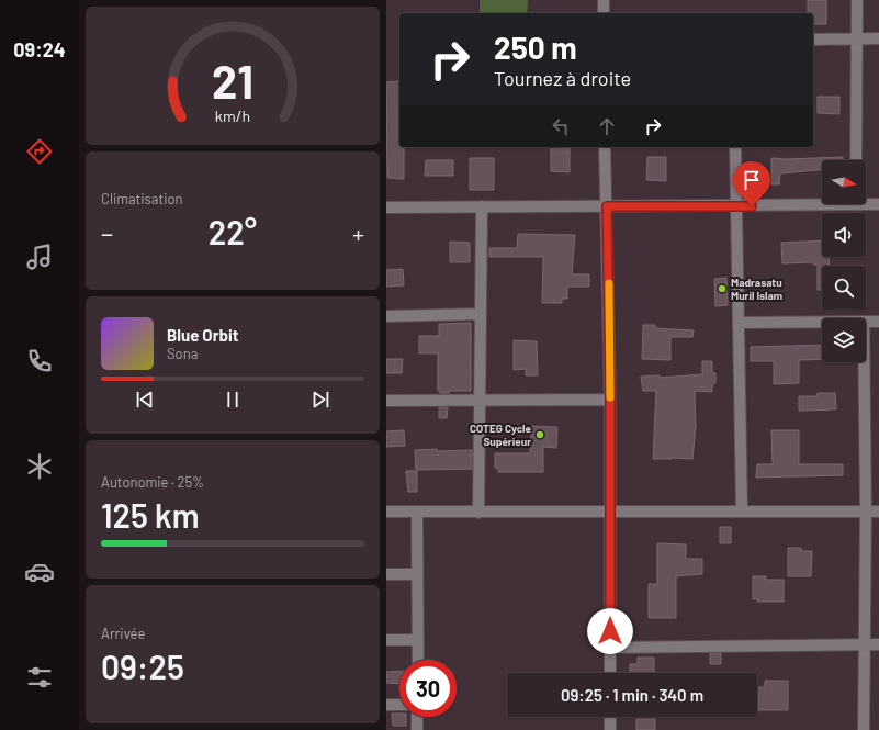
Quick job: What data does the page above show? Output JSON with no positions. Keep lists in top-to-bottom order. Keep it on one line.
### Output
{"places":["Madrasatu Muril Islam","COTEG Cycle Supérieur"],"north":"right","page":{"tabs":"09:24","turn":["250 m","Tournez à droite"],"tile":["Climatisation",["Autonomie · 25%","125 km"],["Arrivée","09:25"]],"heat":["−","22°","+"],"song":["Blue Orbit","Sona"],"limit":"30","trip":"09:25 · 1 min · 340 m","gauge":["21","km/h"]}}
